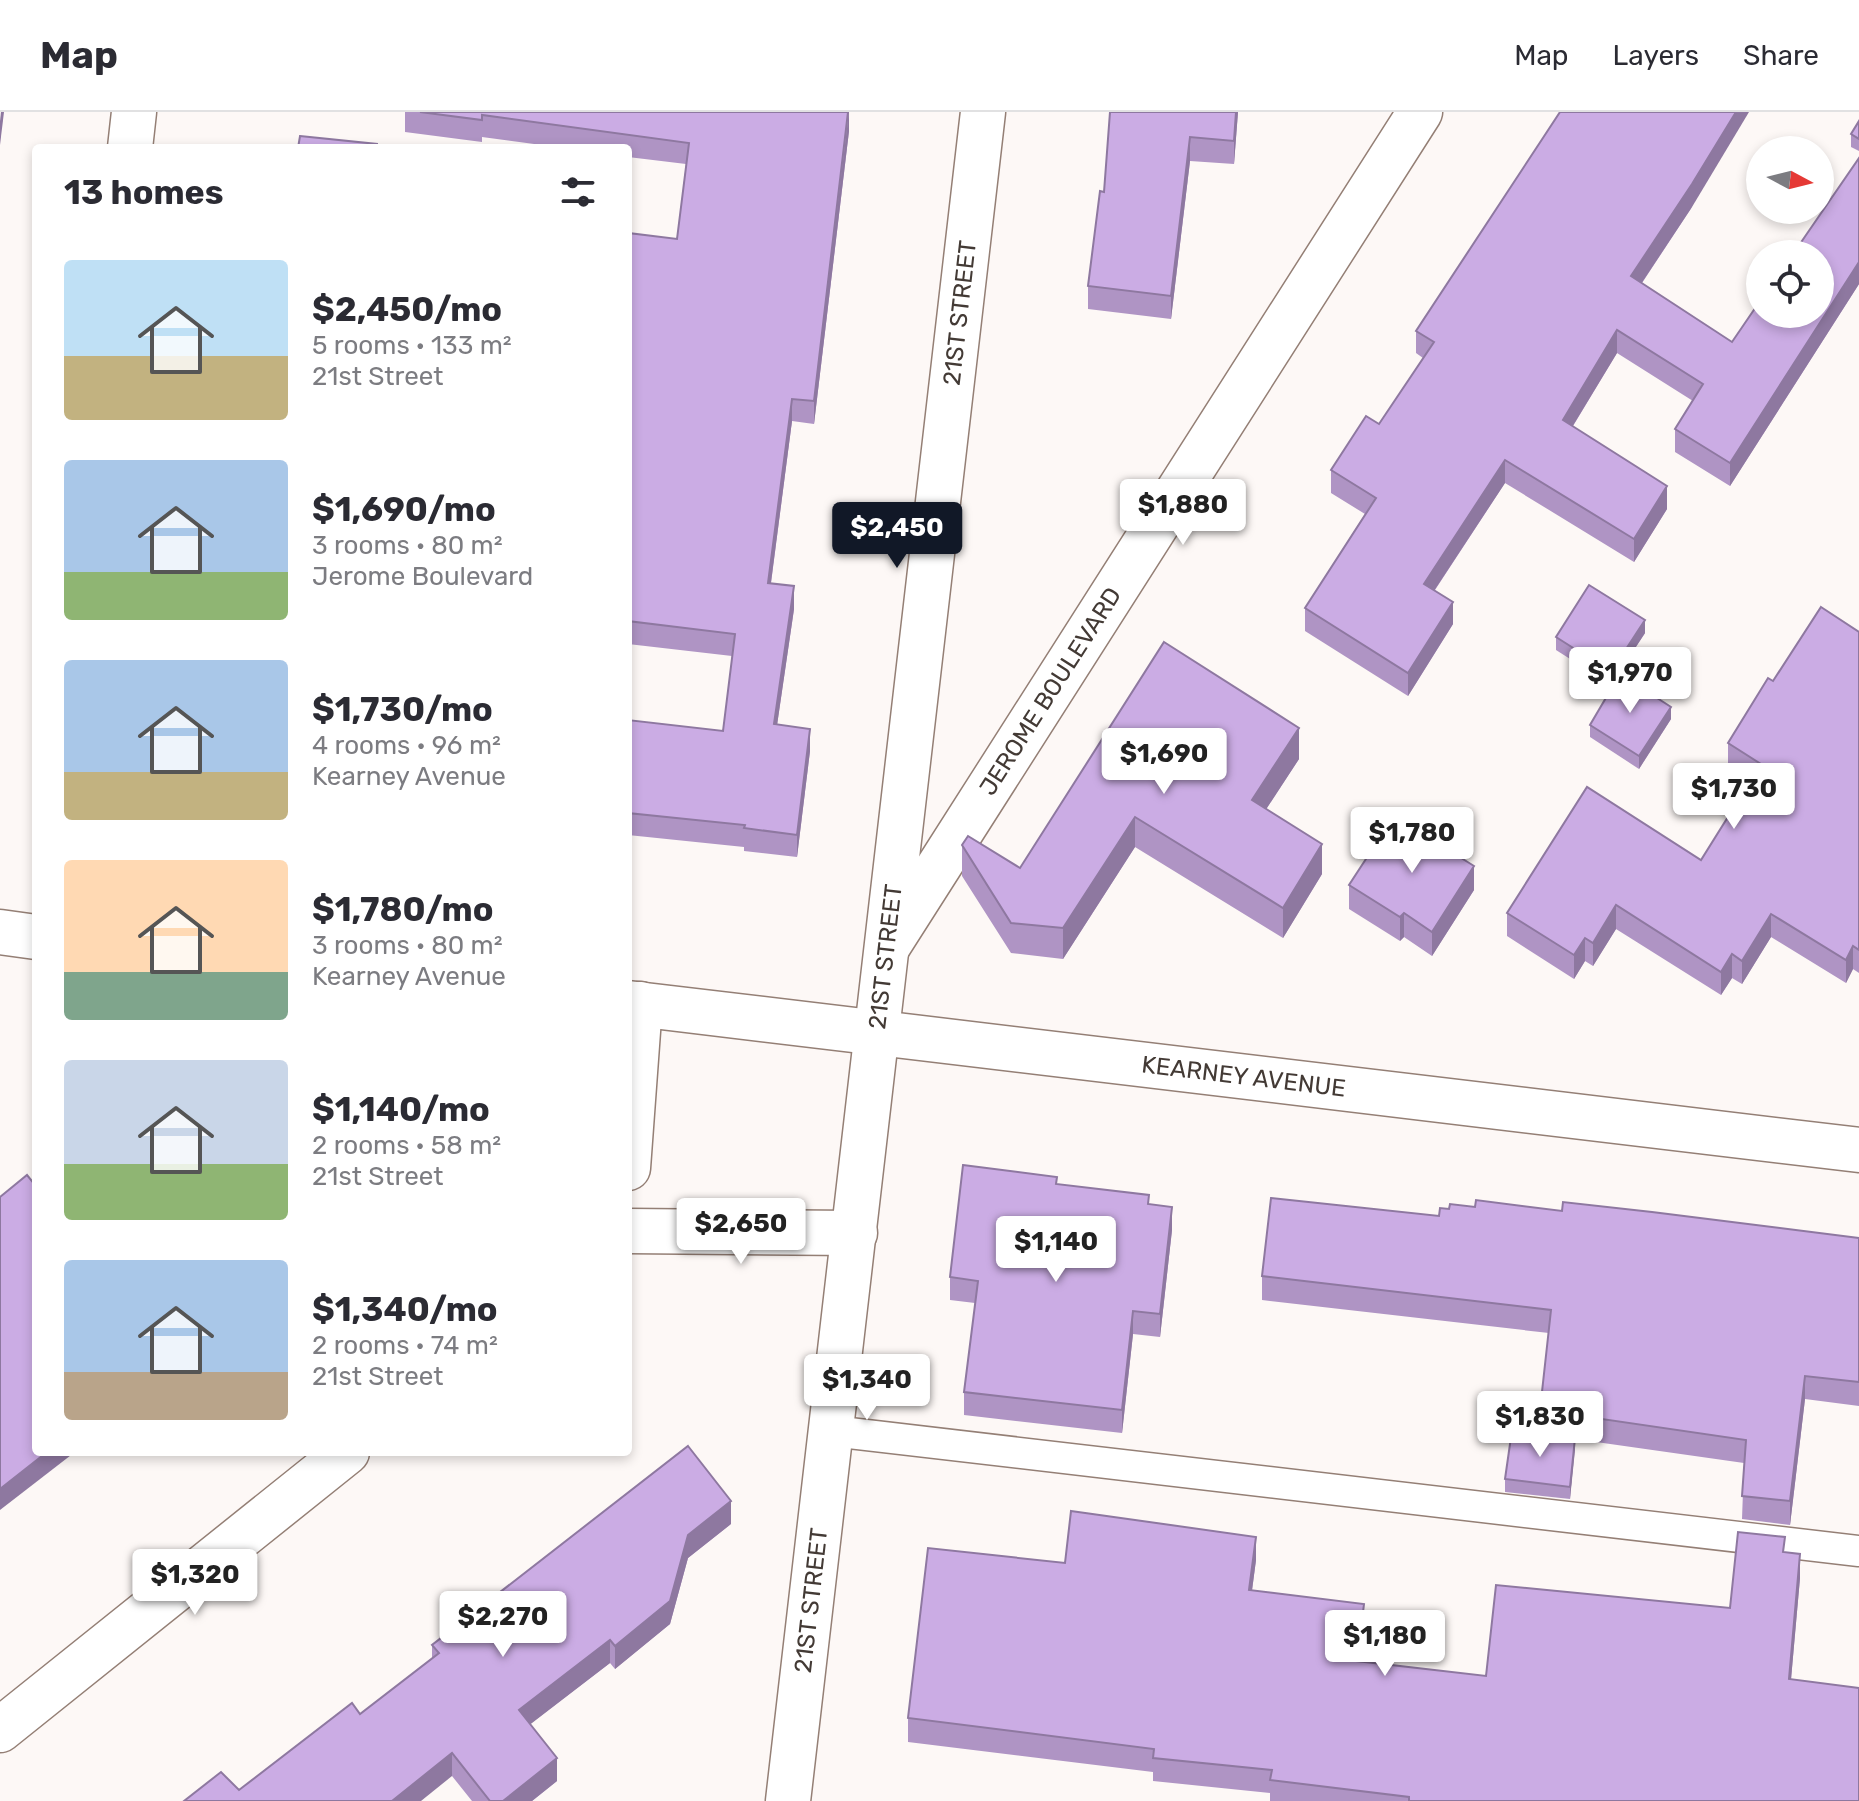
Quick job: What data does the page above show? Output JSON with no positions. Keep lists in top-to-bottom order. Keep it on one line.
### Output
{"streets":{"street":["21ST STREET","JEROME BOULEVARD","KEARNEY AVENUE"]},"crossings":[["21ST STREET","JEROME BOULEVARD"],["21ST STREET","KEARNEY AVENUE"]],"north":"right","page":{"header":"Map","nav":["Map","Layers","Share"],"heading":"13 homes","list":[{"name":"$2,450/mo","note":"5 rooms · 133 m² · 21st Street"},{"name":"$1,690/mo","note":"3 rooms · 80 m² · Jerome Boulevard"},{"name":"$1,730/mo","note":"4 rooms · 96 m² · Kearney Avenue"},{"name":"$1,780/mo","note":"3 rooms · 80 m² · Kearney Avenue"},{"name":"$1,140/mo","note":"2 rooms · 58 m² · 21st Street"},{"name":"$1,340/mo","note":"2 rooms · 74 m² · 21st Street"}],"price":["$1,880","$2,450","$1,970","$1,690","$1,730","$1,780","$2,650","$1,140","$1,340","$1,830","$1,320","$2,270","$1,180"]}}
